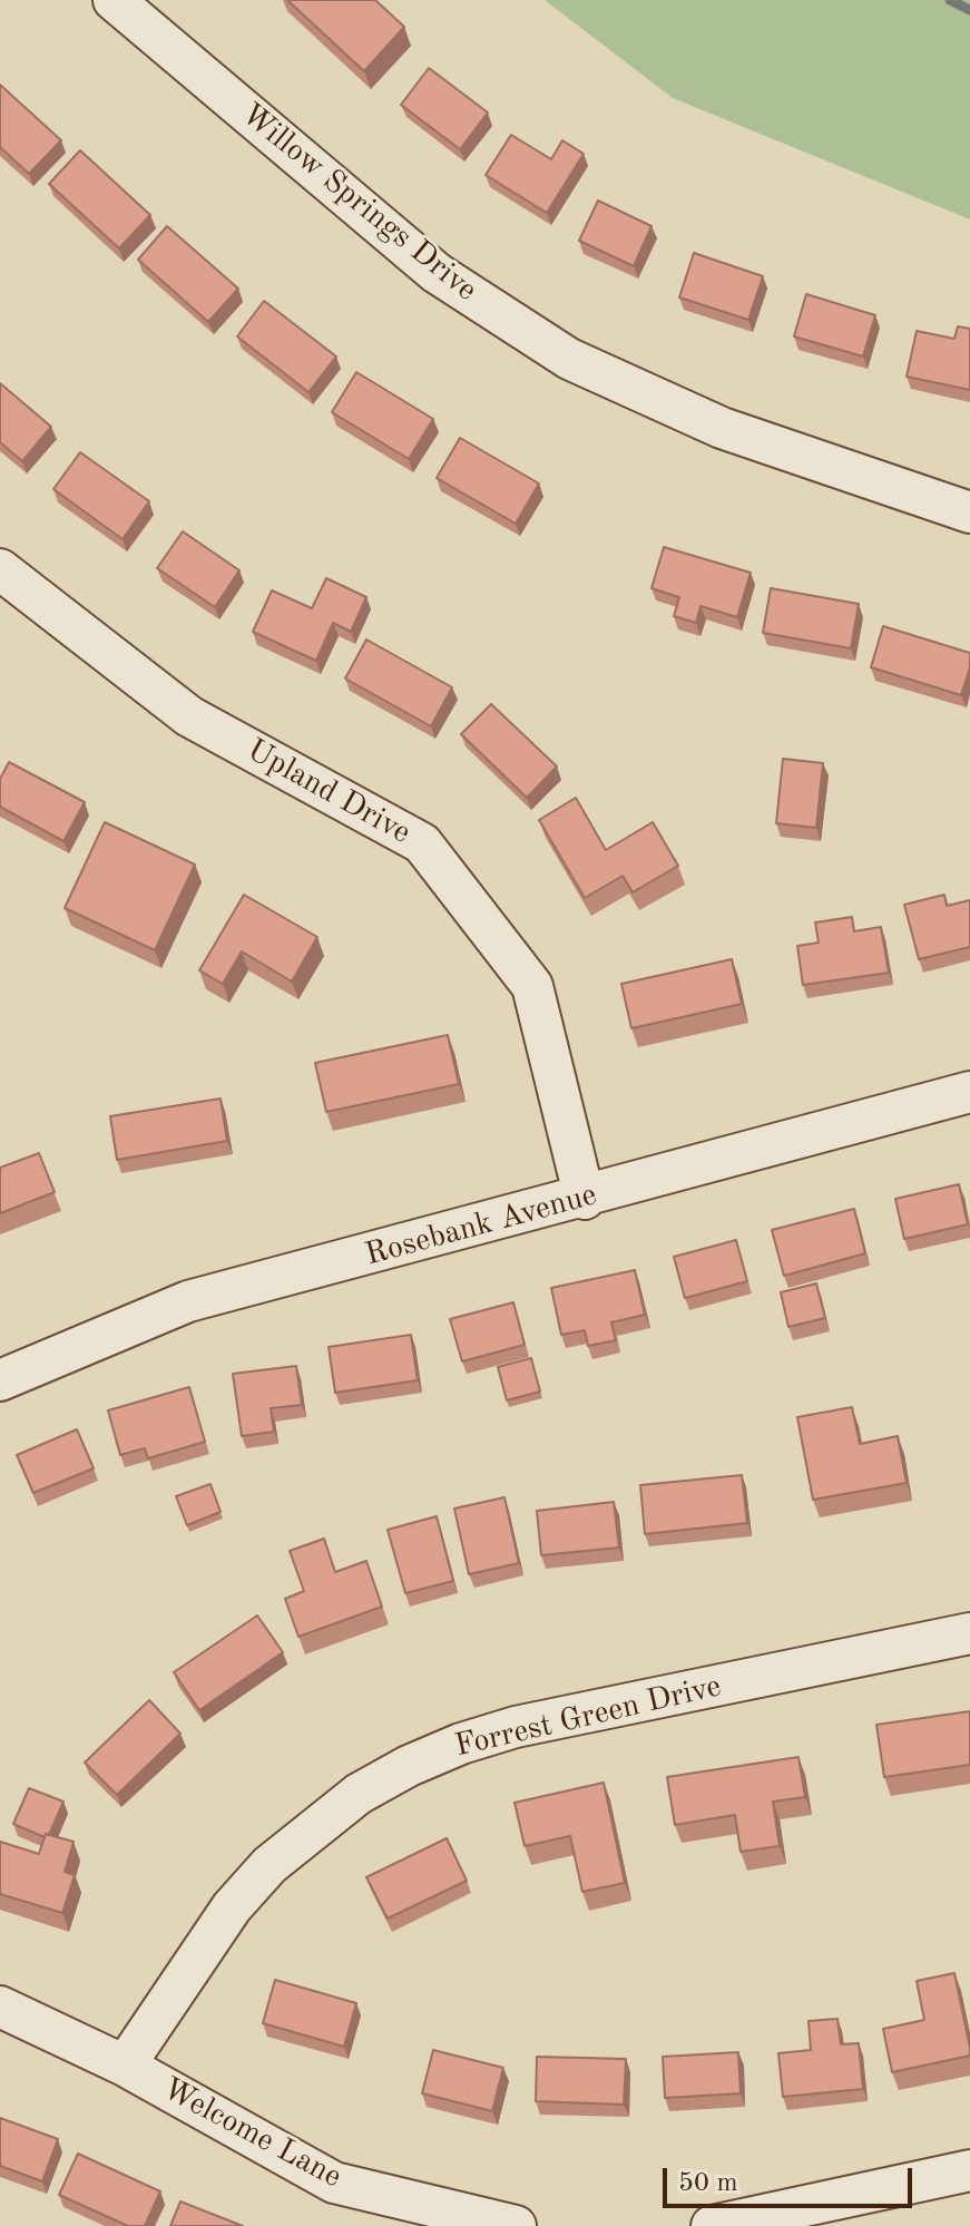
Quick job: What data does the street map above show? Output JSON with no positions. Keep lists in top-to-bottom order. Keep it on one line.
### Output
{"streets":{"street":["Willow Springs Drive","Upland Drive","Rosebank Avenue","Forrest Green Drive","Welcome Lane"]},"crossings":[["Upland Drive","Rosebank Avenue"],["Forrest Green Drive","Welcome Lane"]],"scale_bar":"50 m"}
